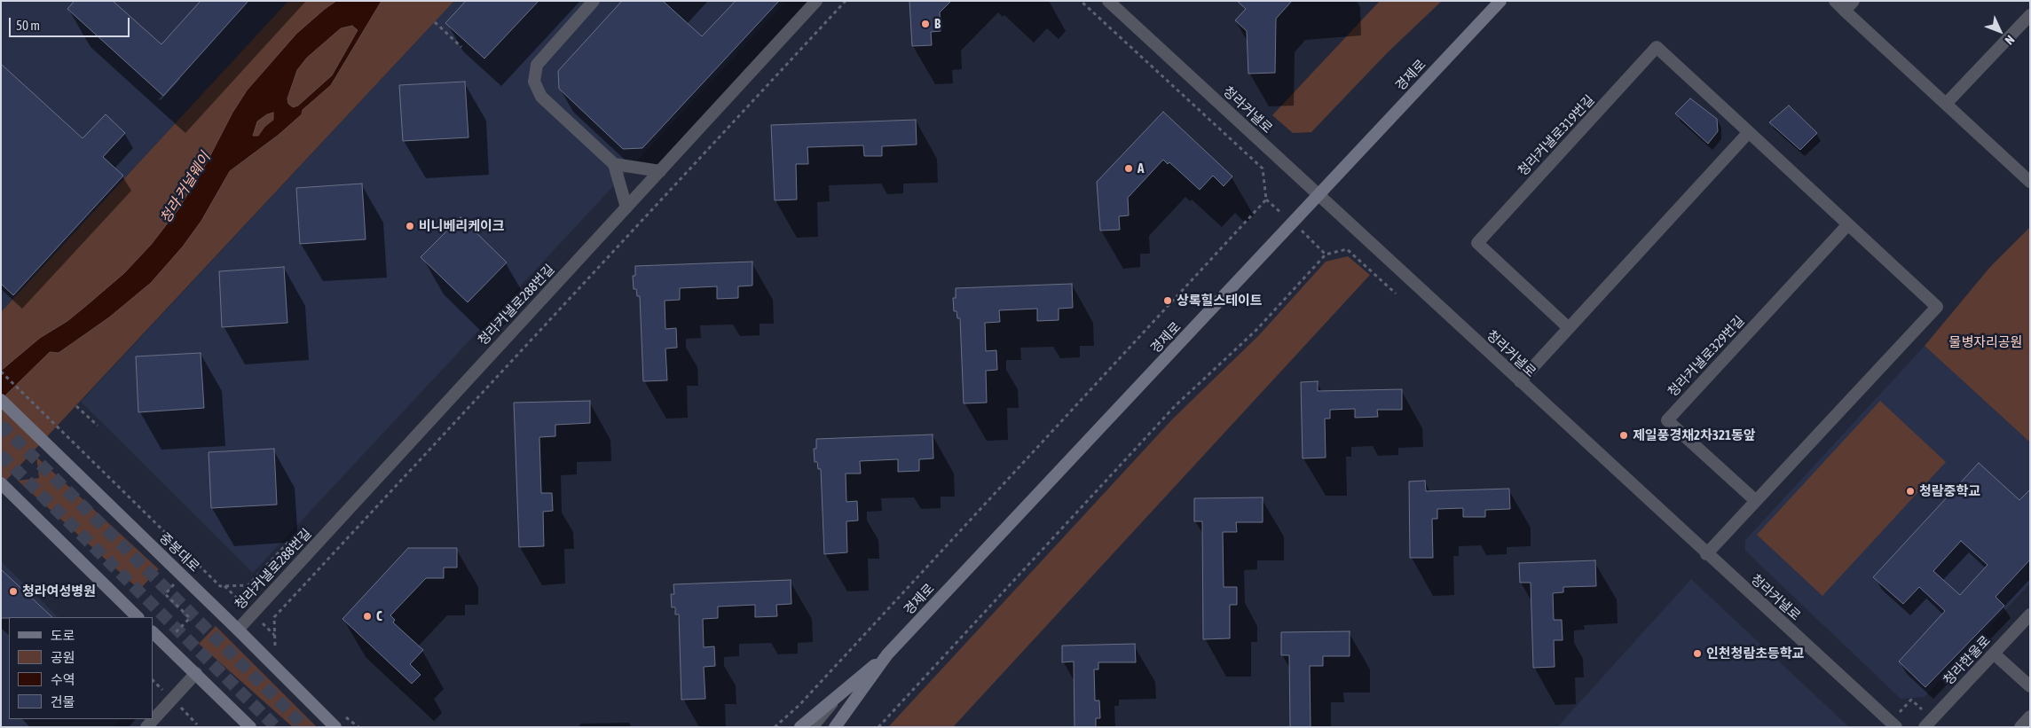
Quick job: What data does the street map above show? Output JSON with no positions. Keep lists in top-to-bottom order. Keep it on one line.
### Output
{"streets":{"main road":["경제로","중봉대로"],"street":["청라커낼로","청라커낼로319번길","청라커낼로288번길","청라커낼로329번길","청라한울로"]},"crossings":[["경제로","청라커낼로"],["청라커낼로319번길","청라커낼로329번길"],["청라커낼로288번길","중봉대로"]],"water":["청라 커널웨이"],"parks":["물병자리공원"],"places":["B","A","비니베리케이크","상록힐스테이트","제일풍경채2차321동앞","청람중학교","청라여성병원","C","인천청람초등학교"],"legend":["도로","공원","수역","건물"],"scale_bar":"50 m","north":"bottom right"}
